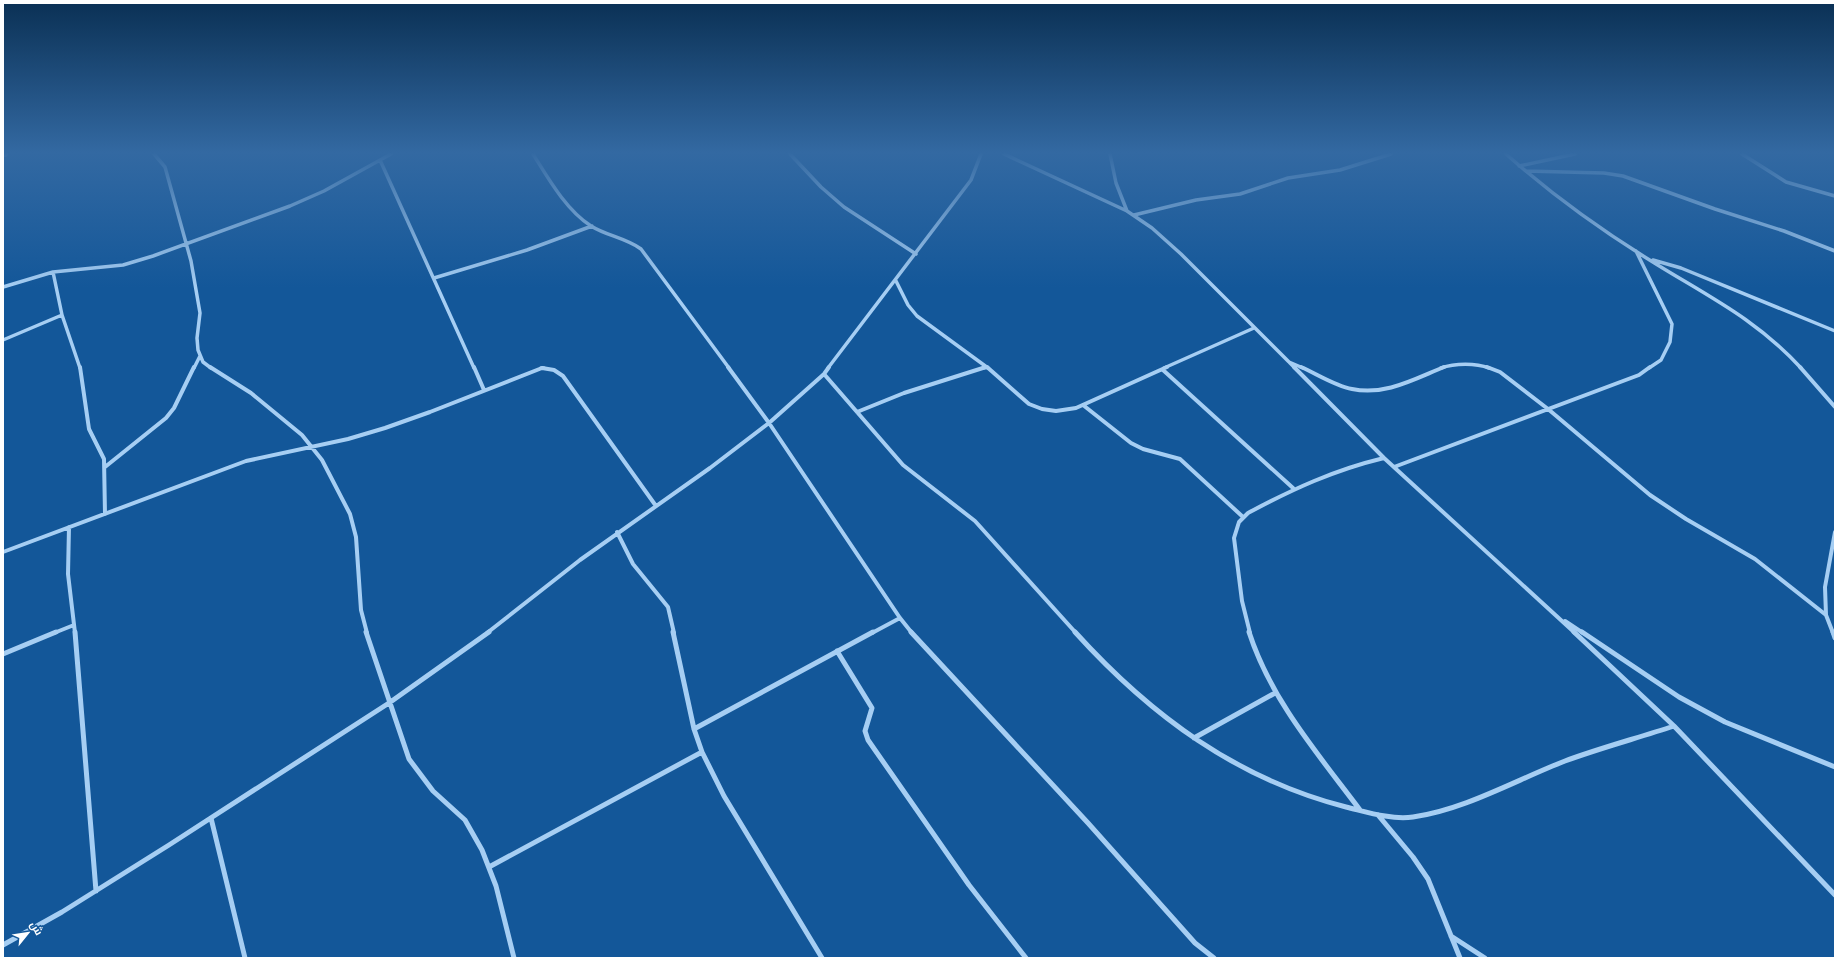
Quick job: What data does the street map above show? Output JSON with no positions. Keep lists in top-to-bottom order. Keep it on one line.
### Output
{"north":"top right"}
